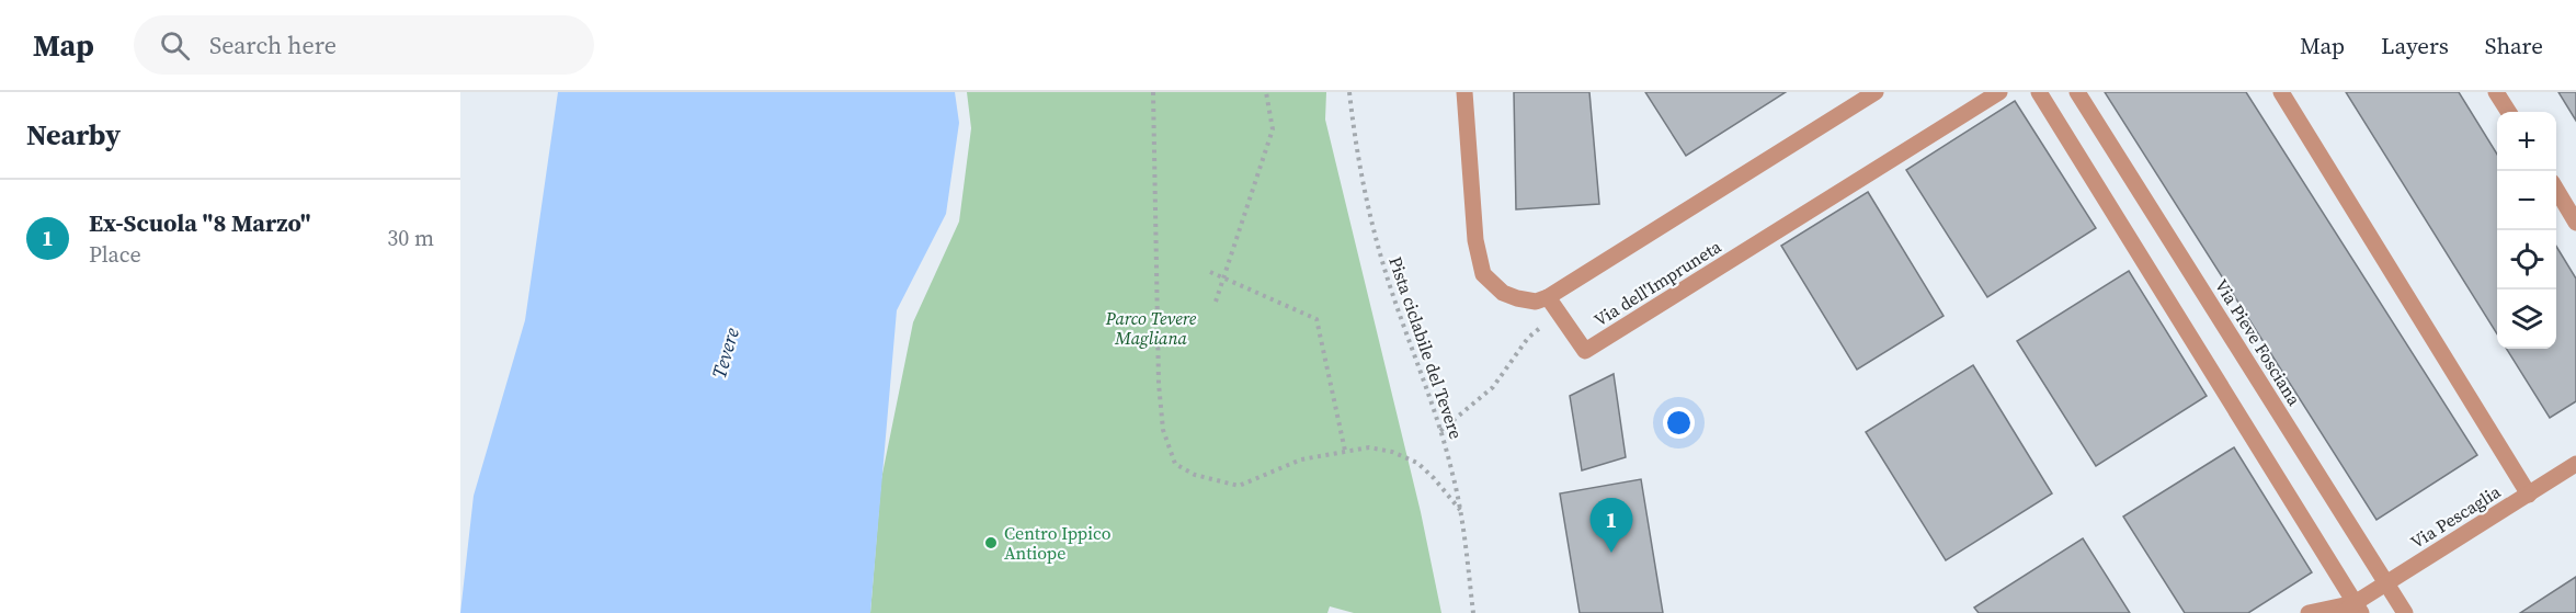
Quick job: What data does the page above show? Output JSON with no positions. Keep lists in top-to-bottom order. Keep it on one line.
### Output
{"streets":{"street":["Via dell'Impruneta","Via Pieve Fosciana","Via Pescaglia"],"path":["Pista ciclabile del Tevere"]},"crossings":[["Via Pieve Fosciana","Via Pescaglia"]],"water":["Tevere"],"parks":["Parco Tevere Magliana"],"places":["Centro Ippico Antiope"],"page":{"header":"Map","search":"Search here","nav":["Map","Layers","Share"],"heading":"Nearby","map_buttons":["+","−"],"list":[{"mark":"1","name":"Ex-Scuola \"8 Marzo\"","note":"Place","value":"30 m"}],"pins":"1"}}
